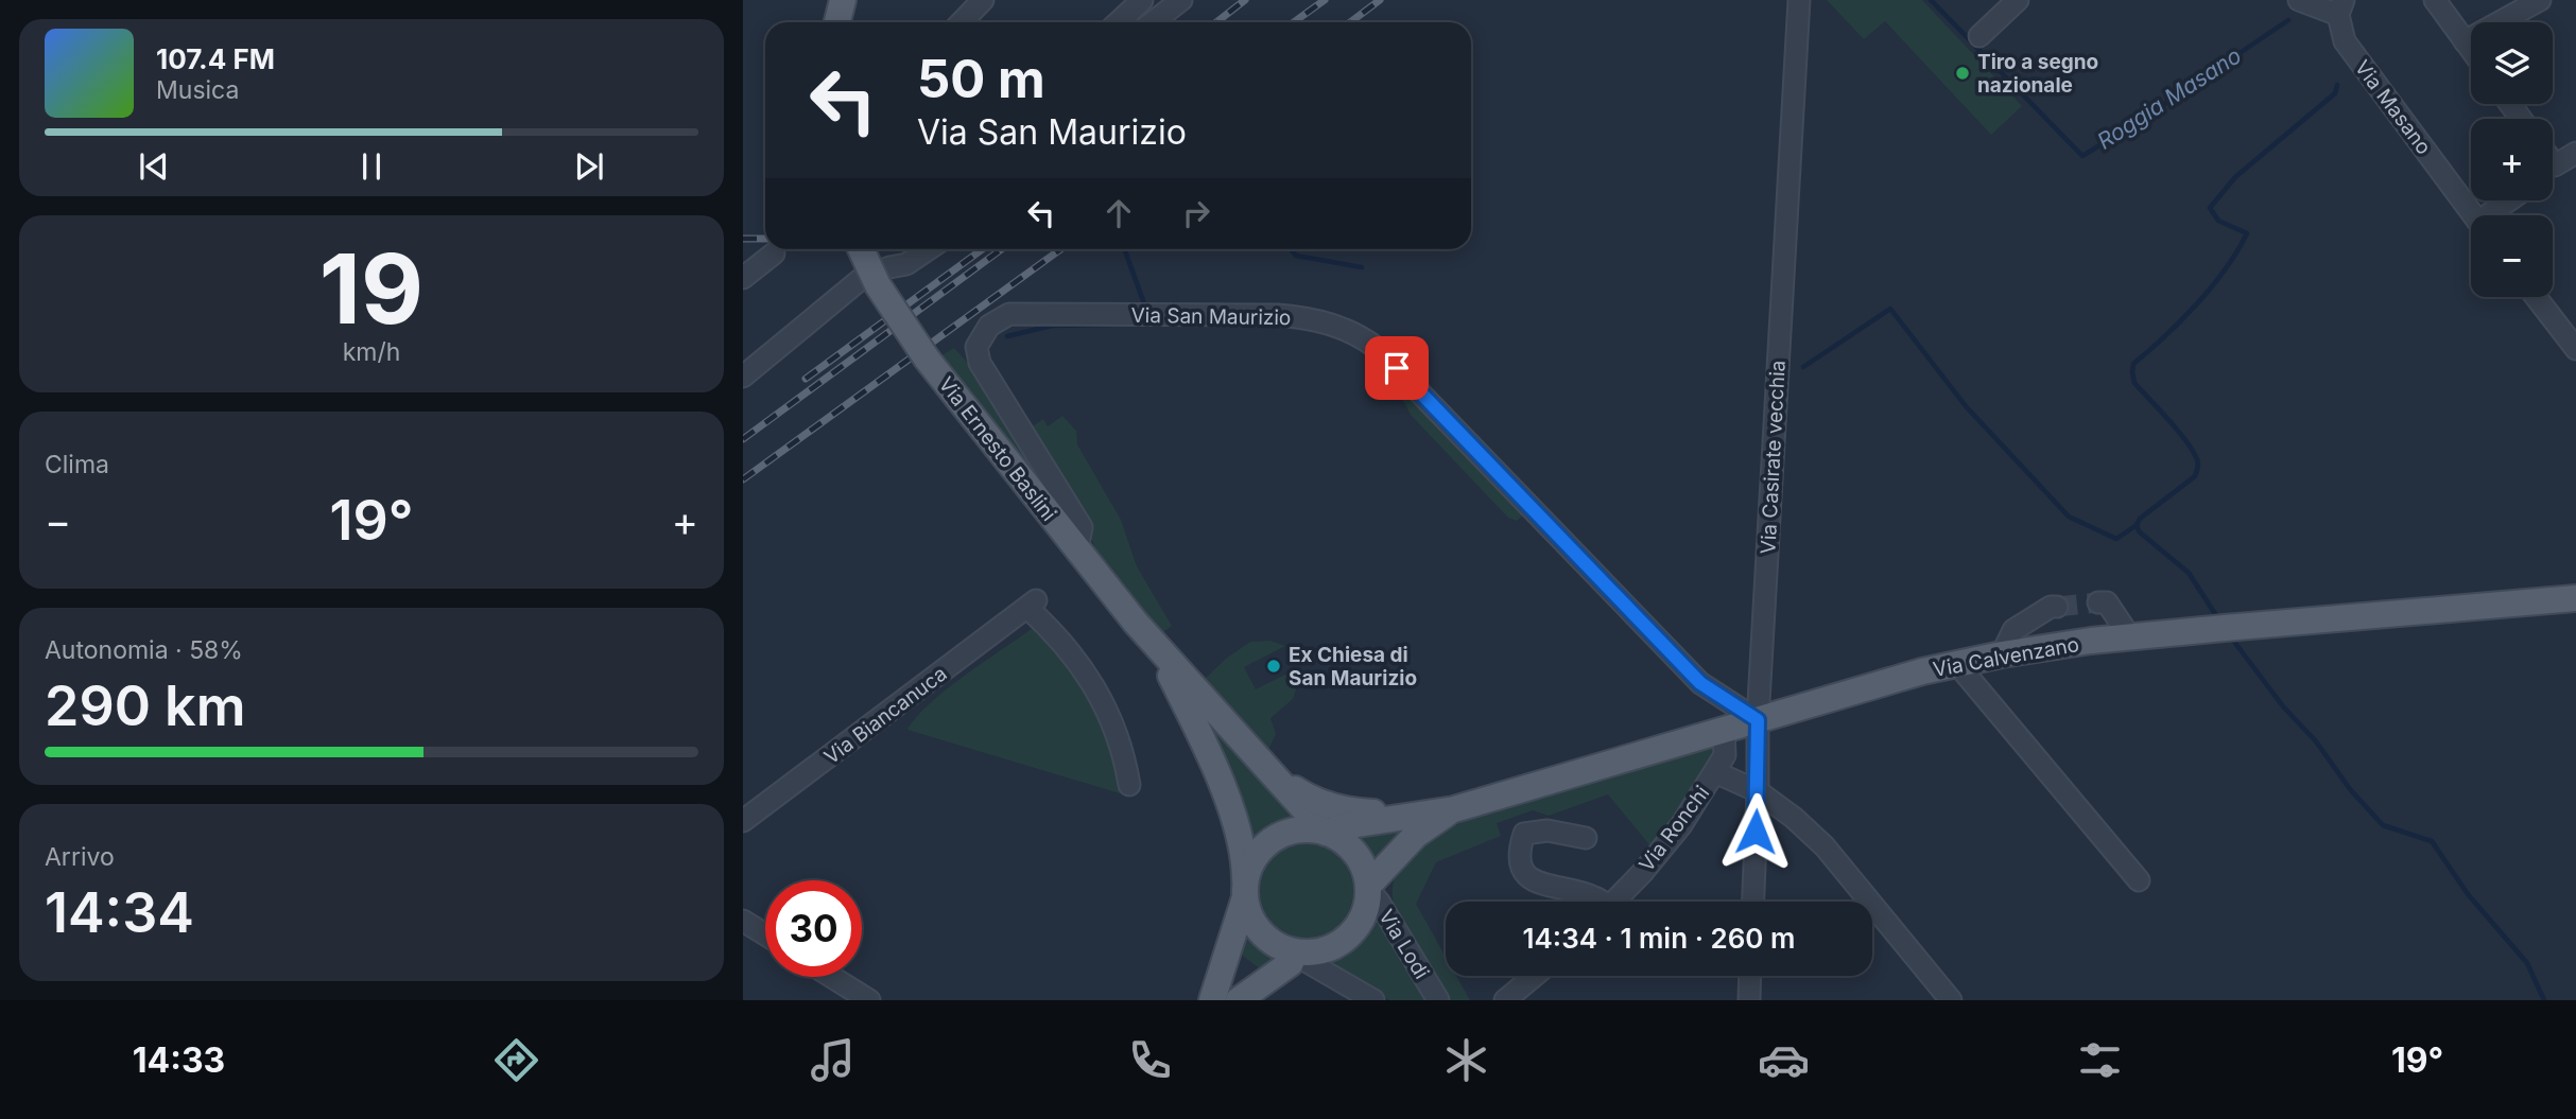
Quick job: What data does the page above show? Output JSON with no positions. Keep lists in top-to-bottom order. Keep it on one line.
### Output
{"streets":{"main road":["Via Ernesto Baslini","Via Calvenzano"],"street":["Via Masano","Via San Maurizio","Via Casirate vecchia","Via Biancanuca","Via Ronchi","Via Lodi"]},"crossings":[["Via San Maurizio","Via Ernesto Baslini"],["Via San Maurizio","Via Casirate vecchia"],["Via San Maurizio","Via Calvenzano"],["Via Ernesto Baslini","Via Calvenzano"],["Via Ernesto Baslini","Via Lodi"],["Via Casirate vecchia","Via Calvenzano"],["Via Calvenzano","Via Ronchi"],["Via Calvenzano","Via Lodi"]],"water":["Roggia Masano"],"places":["Tiro a segno nazionale","Ex Chiesa di San Maurizio"],"page":{"map_buttons":["+","−"],"turn":["50 m","Via San Maurizio"],"song":["107.4 FM","Musica"],"tile":[["19","km/h"],"Clima",["Autonomia · 58%","290 km"],["Arrivo","14:34"]],"heat":["−","19°","+"],"limit":"30","trip":"14:34 · 1 min · 260 m","tabs":["14:33","19°"]}}
